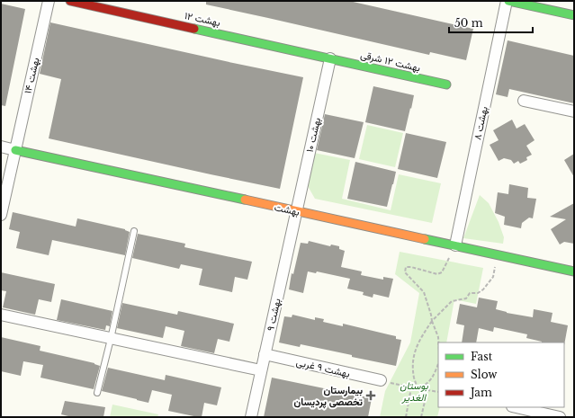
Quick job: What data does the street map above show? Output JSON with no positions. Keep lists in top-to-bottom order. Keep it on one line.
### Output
{"streets":{"street":["بهشت ۱۲","بهشت ۱۲ شرقی","بهشت ۱۴","بهشت ۸","بهشت ۱۰","بهشت","بهشت ۹","بهشت ۹ غربی"]},"crossings":[["بهشت ۱۲","بهشت ۱۲ شرقی"],["بهشت ۱۲","بهشت ۱۰"],["بهشت ۱۲ شرقی","بهشت ۱۰"],["بهشت ۱۴","بهشت"],["بهشت ۸","بهشت"],["بهشت ۱۰","بهشت"],["بهشت ۱۰","بهشت ۹"],["بهشت","بهشت ۹"],["بهشت ۹","بهشت ۹ غربی"]],"parks":["بوستان الغدیر"],"places":{"health":["بیمارستان تخصصی پردیسان"]},"legend":["Fast","Slow","Jam"],"scale_bar":"50 m"}
